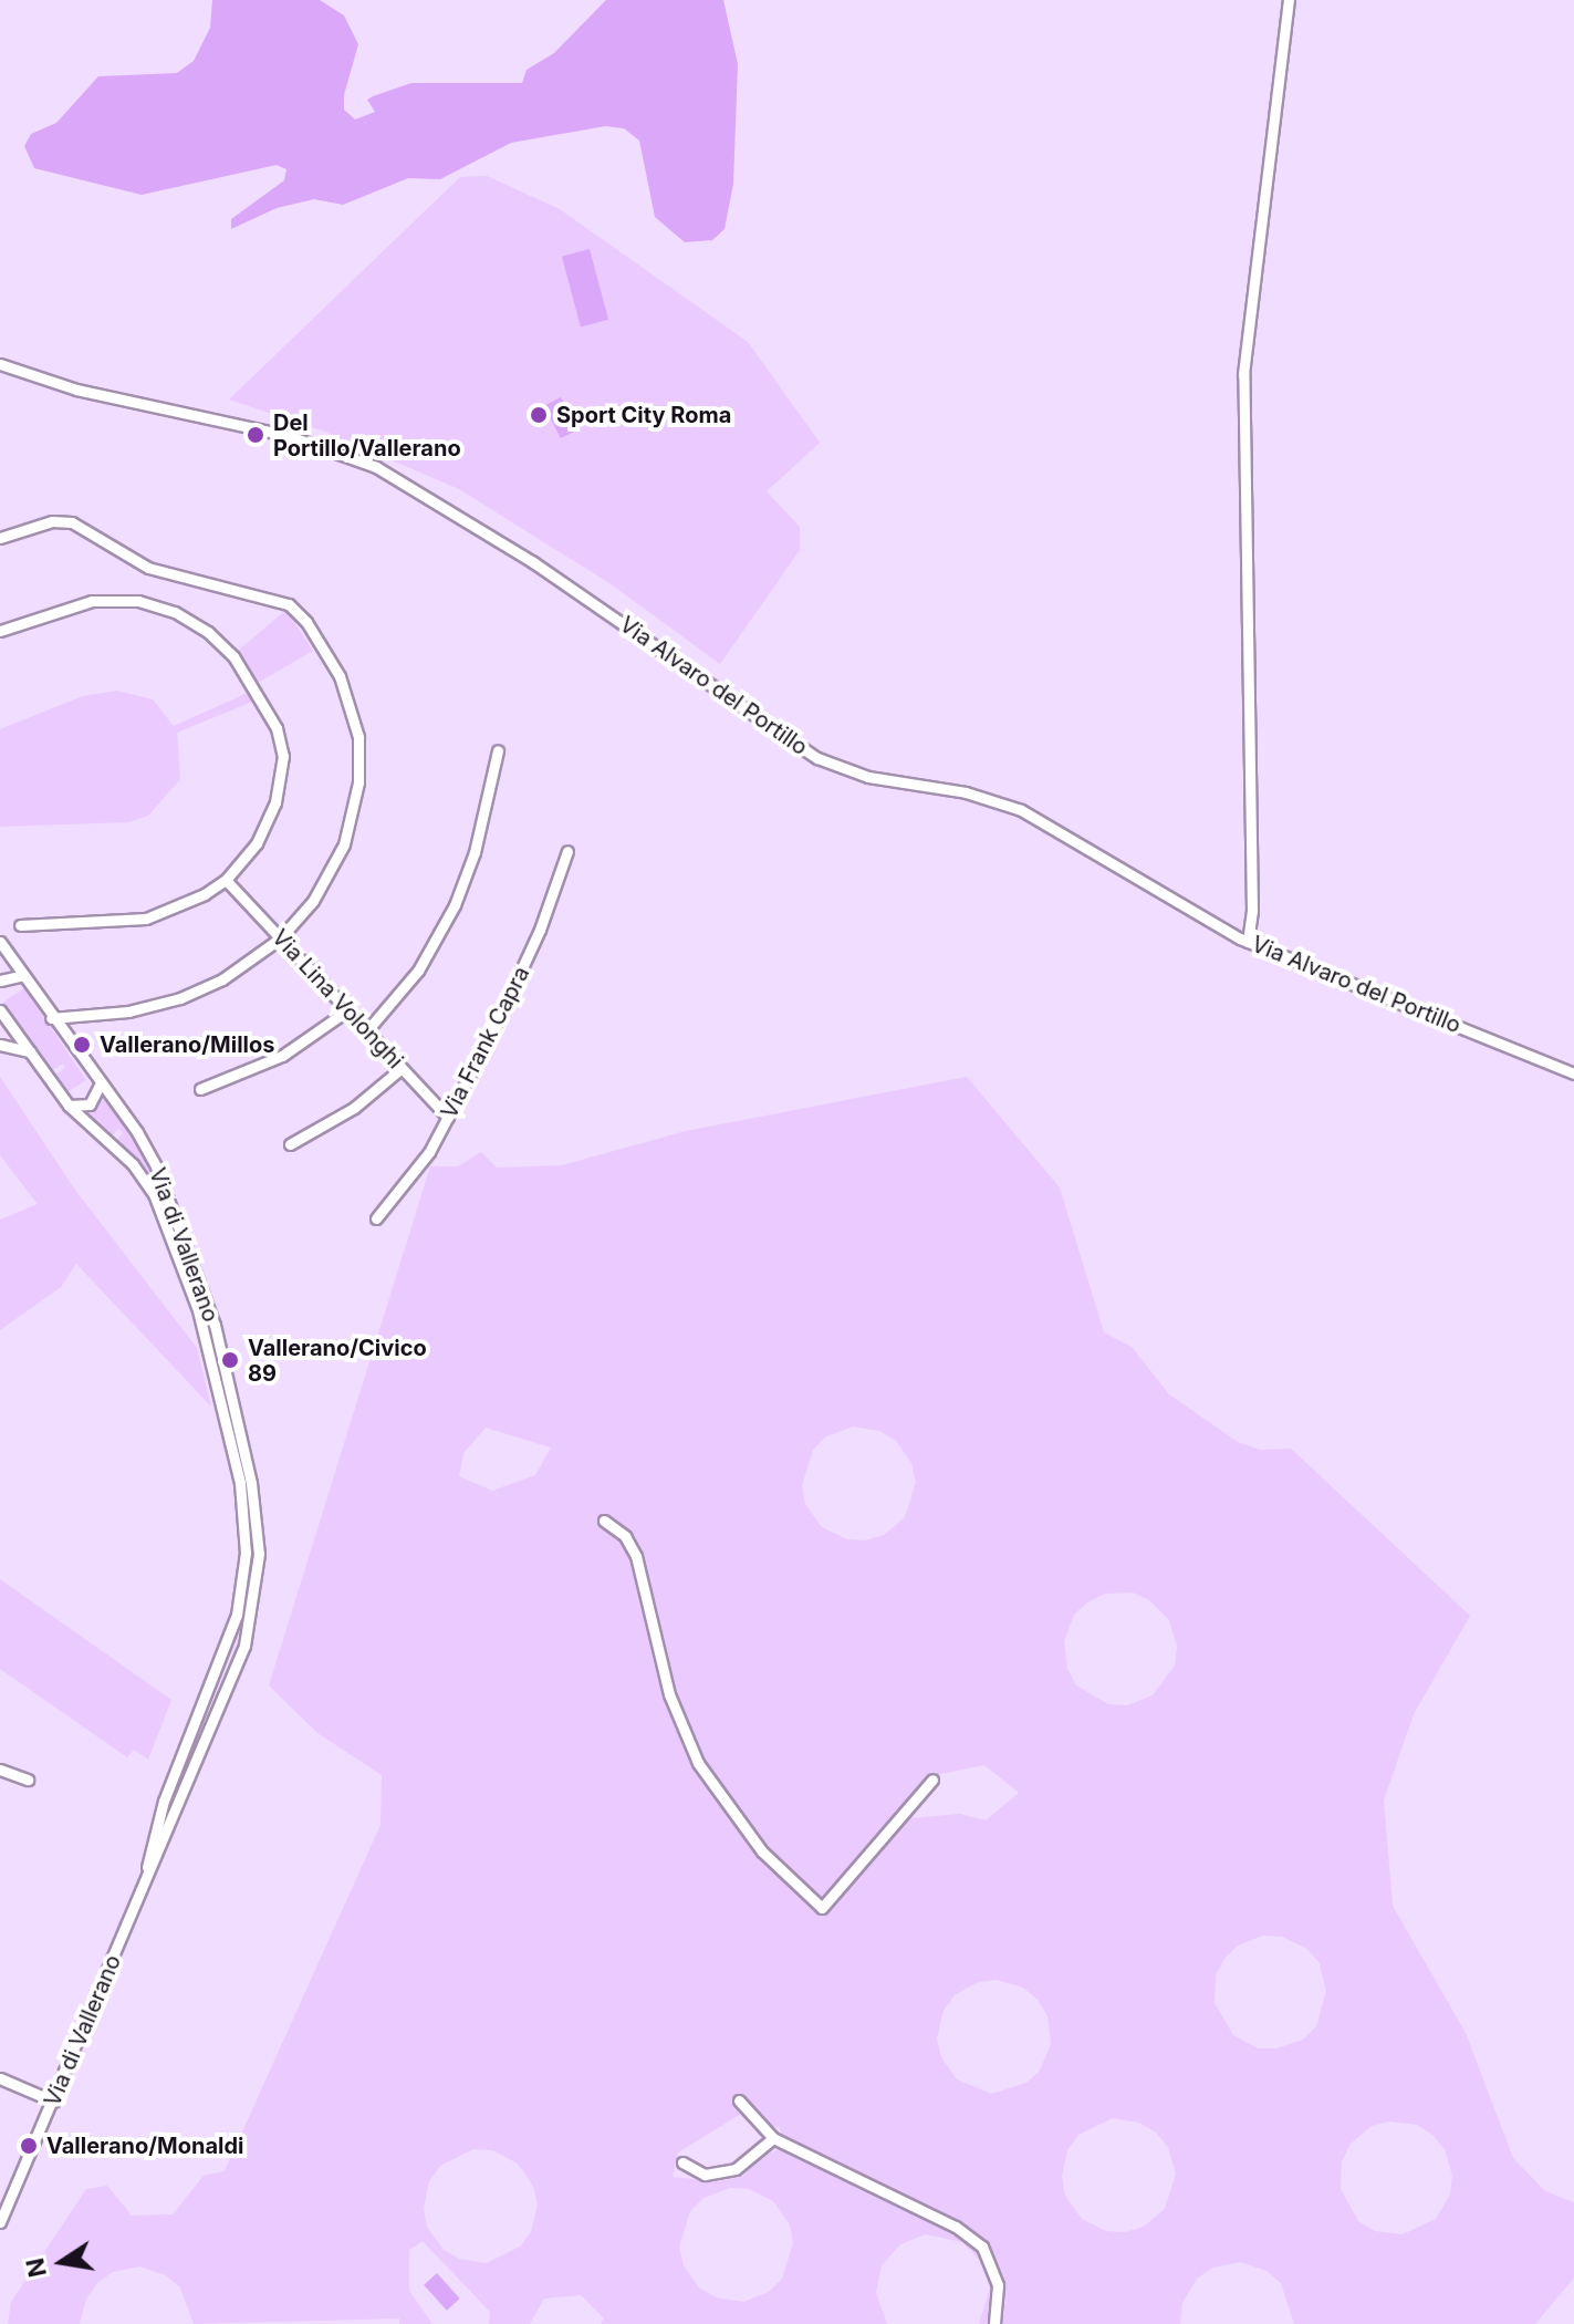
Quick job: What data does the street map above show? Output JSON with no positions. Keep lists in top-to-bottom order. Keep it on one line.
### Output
{"streets":{"street":["Via Alvaro del Portillo","Via Lina Volonghi","Via Frank Capra","Via di Vallerano"]},"crossings":[["Via Lina Volonghi","Via Frank Capra"]],"places":["Sport City Roma","Del Portillo/Vallerano","Vallerano/Millos","Vallerano/Civico 89","Vallerano/Monaldi"],"north":"left"}
